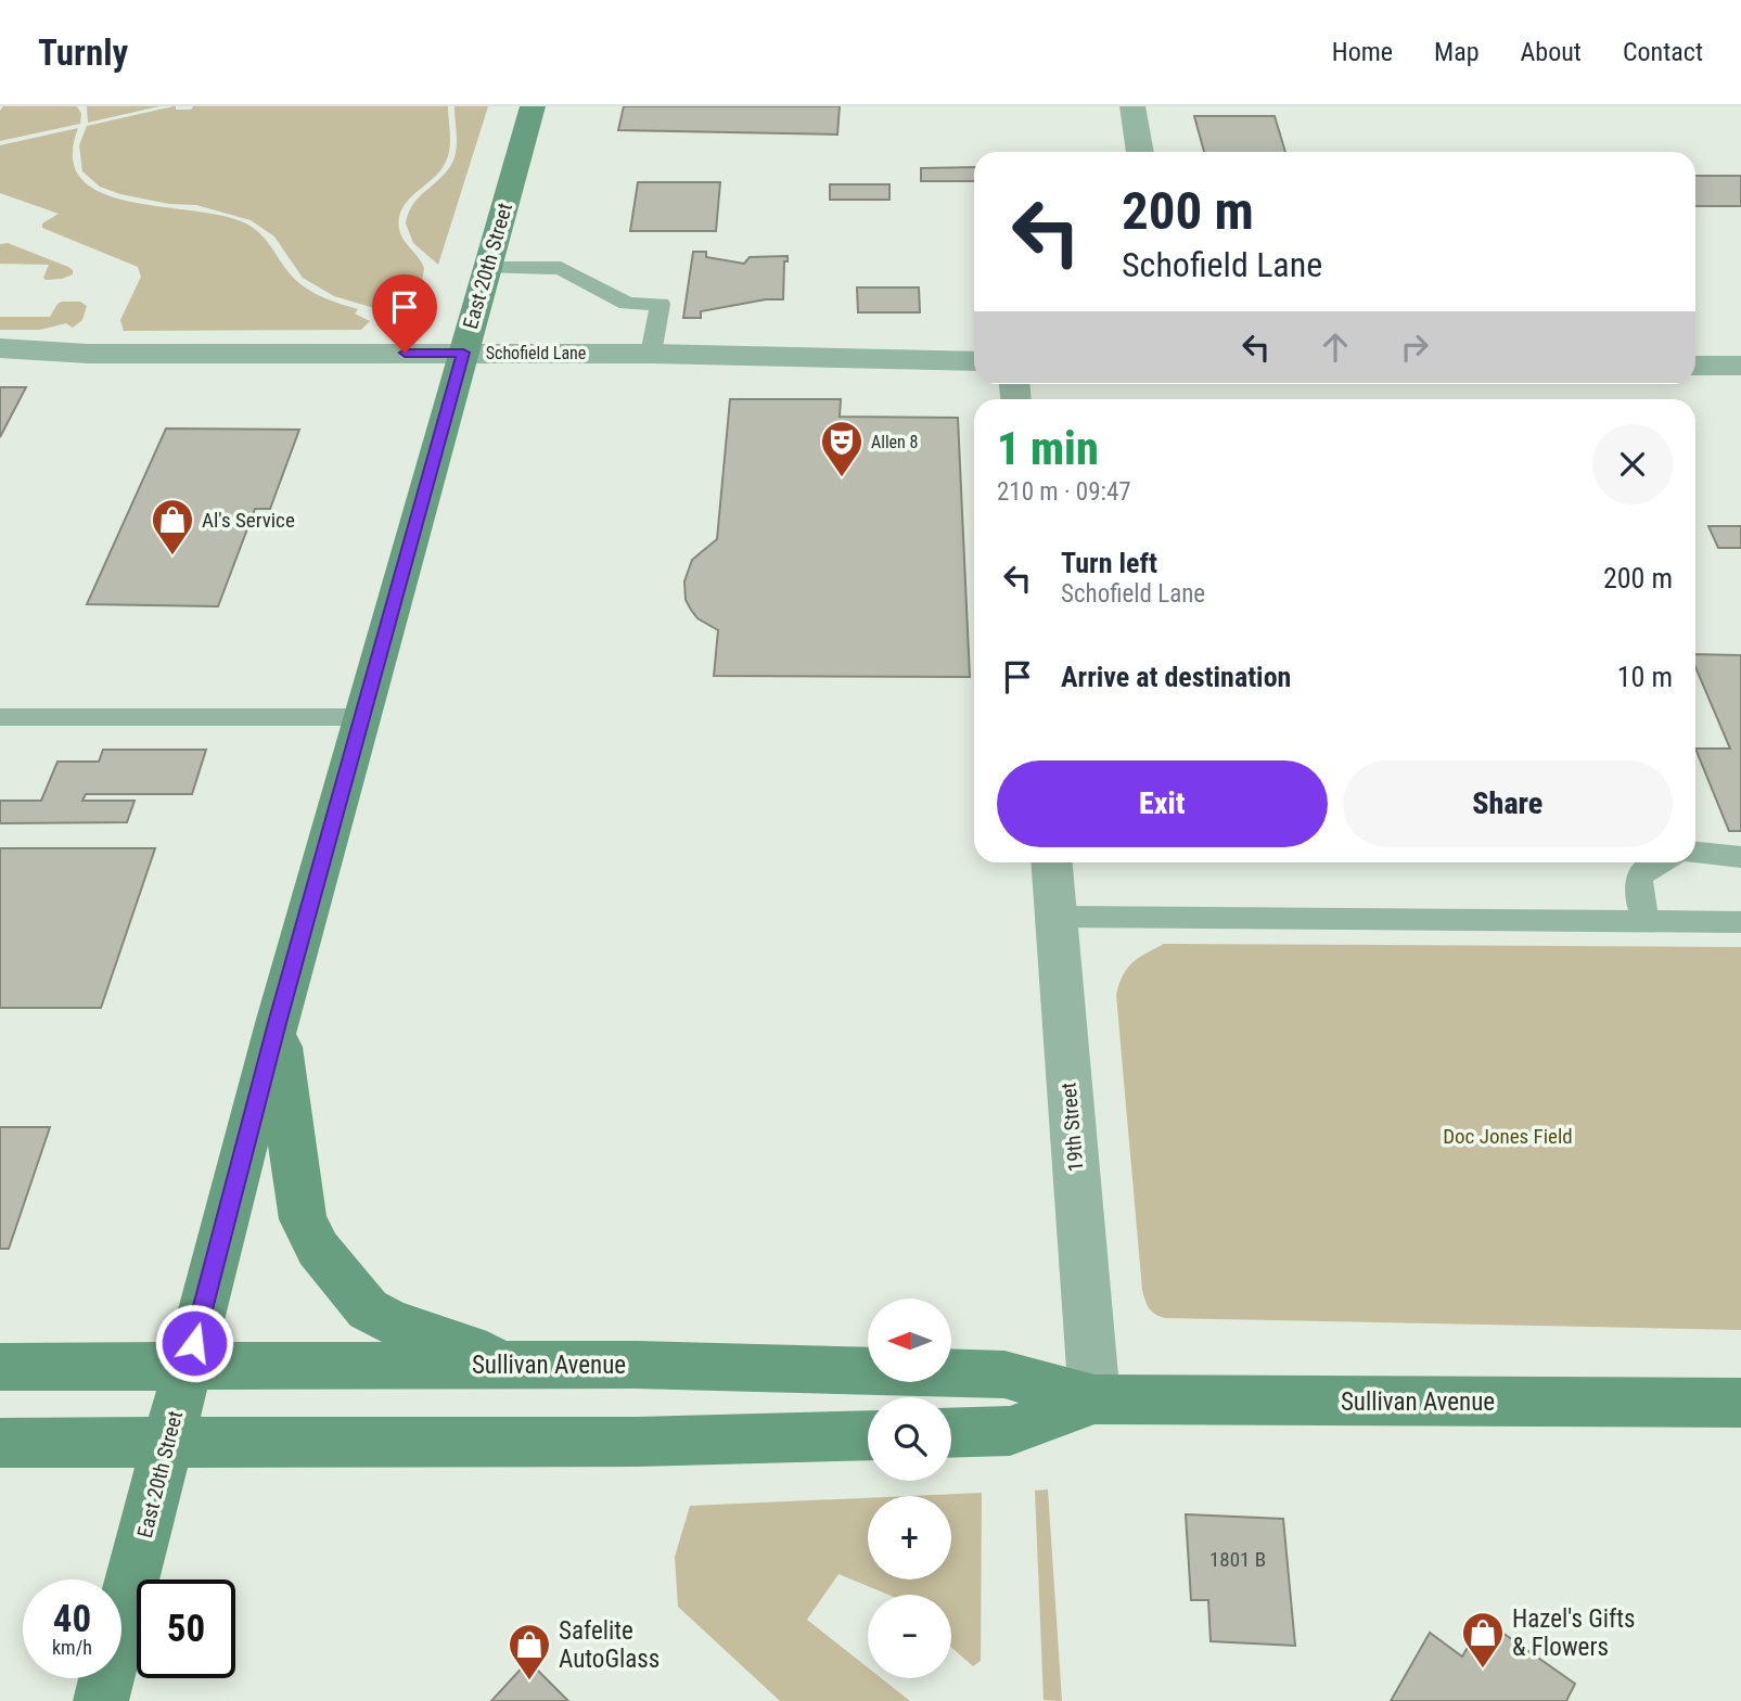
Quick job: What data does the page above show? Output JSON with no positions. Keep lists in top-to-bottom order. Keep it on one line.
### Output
{"streets":{"main road":["East 20th Street","Sullivan Avenue"],"street":["Schofield Lane","19th Street"]},"crossings":[["East 20th Street","Schofield Lane"],["East 20th Street","Sullivan Avenue"],["19th Street","Sullivan Avenue"]],"parks":["Doc Jones Field"],"places":{"theatre":["Allen 8"],"shop":["Al's Service","Hazel's Gifts & Flowers","Safelite AutoGlass"]},"house_numbers":["1801 B"],"north":"left","page":{"header":"Turnly","nav":["Home","Map","About","Contact"],"turn":["200 m","Schofield Lane"],"heading":["1 min","210 m · 09:47"],"list":[{"name":"Turn left","note":"Schofield Lane","value":"200 m"},{"name":"Arrive at destination","value":"10 m"}],"buttons":["Exit","Share"],"map_buttons":["+","−"],"speed":"40 km/h","limit":"50"}}
